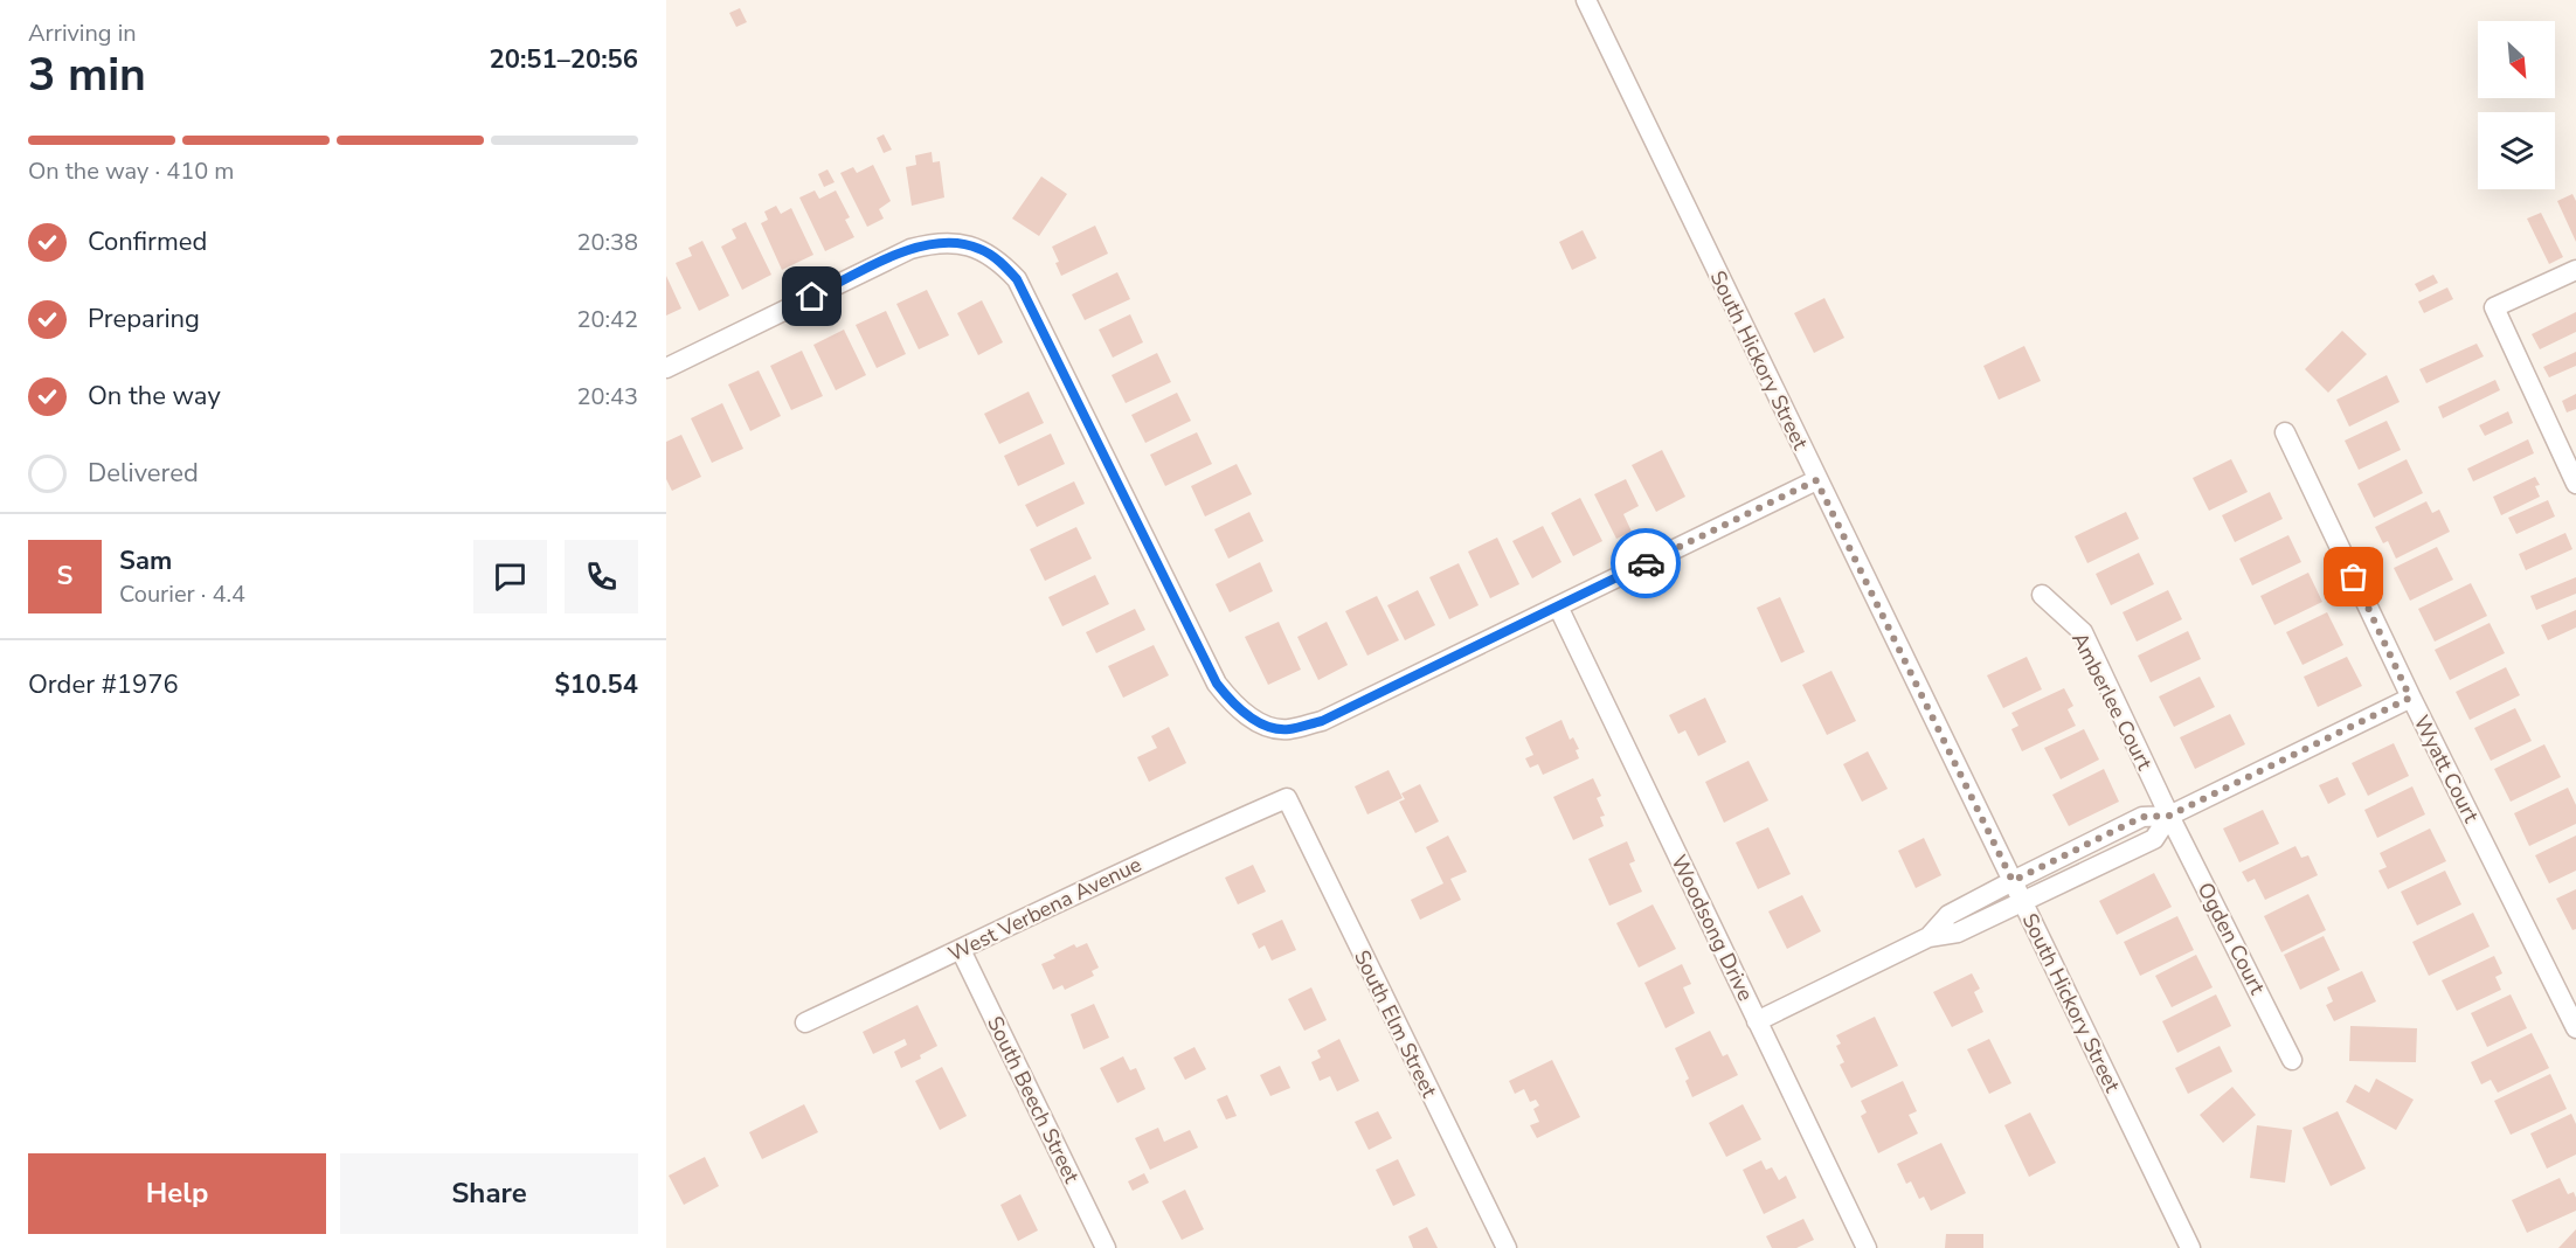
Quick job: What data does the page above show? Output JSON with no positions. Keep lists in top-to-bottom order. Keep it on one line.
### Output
{"streets":{"street":["South Hickory Street","Amberlee Court","Wyatt Court","West Verbena Avenue","Woodsong Drive","Ogden Court","South Elm Street","South Beech Street"]},"crossings":[["Amberlee Court","Ogden Court"],["West Verbena Avenue","South Elm Street"],["West Verbena Avenue","South Beech Street"]],"north":"bottom right","page":{"heading":["3 min","Arriving in","20:51–20:56"],"panel":["Sam","Courier · 4.4","Order #1976","$10.54"],"bar":"On the way · 410 m","list":[["Confirmed","20:38"],["Preparing","20:42"],["On the way","20:43"],"Delivered"],"round":"S","buttons":["Help","Share"]}}
